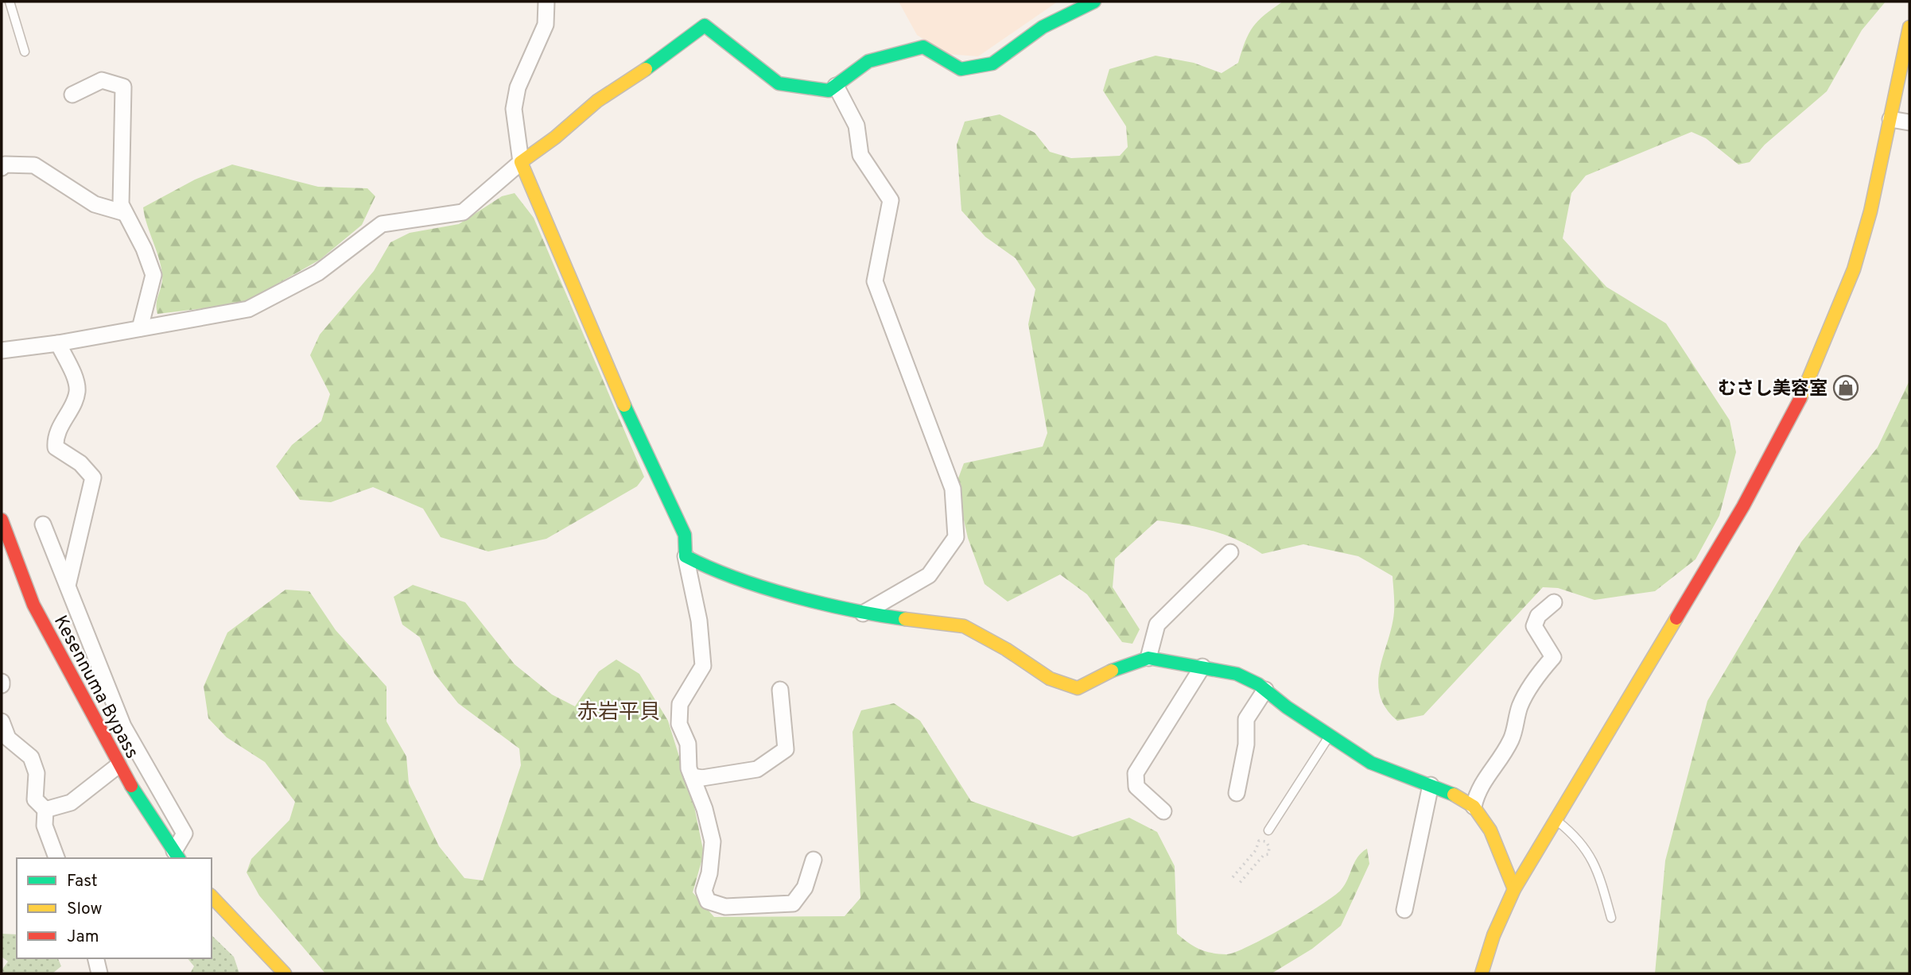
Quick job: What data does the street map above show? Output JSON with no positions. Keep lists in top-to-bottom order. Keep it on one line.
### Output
{"streets":{"main road":["Kesennuma Bypass"]},"districts":["赤岩平貝"],"places":{"shop":["むさし美容室"]},"legend":["Fast","Slow","Jam"]}
